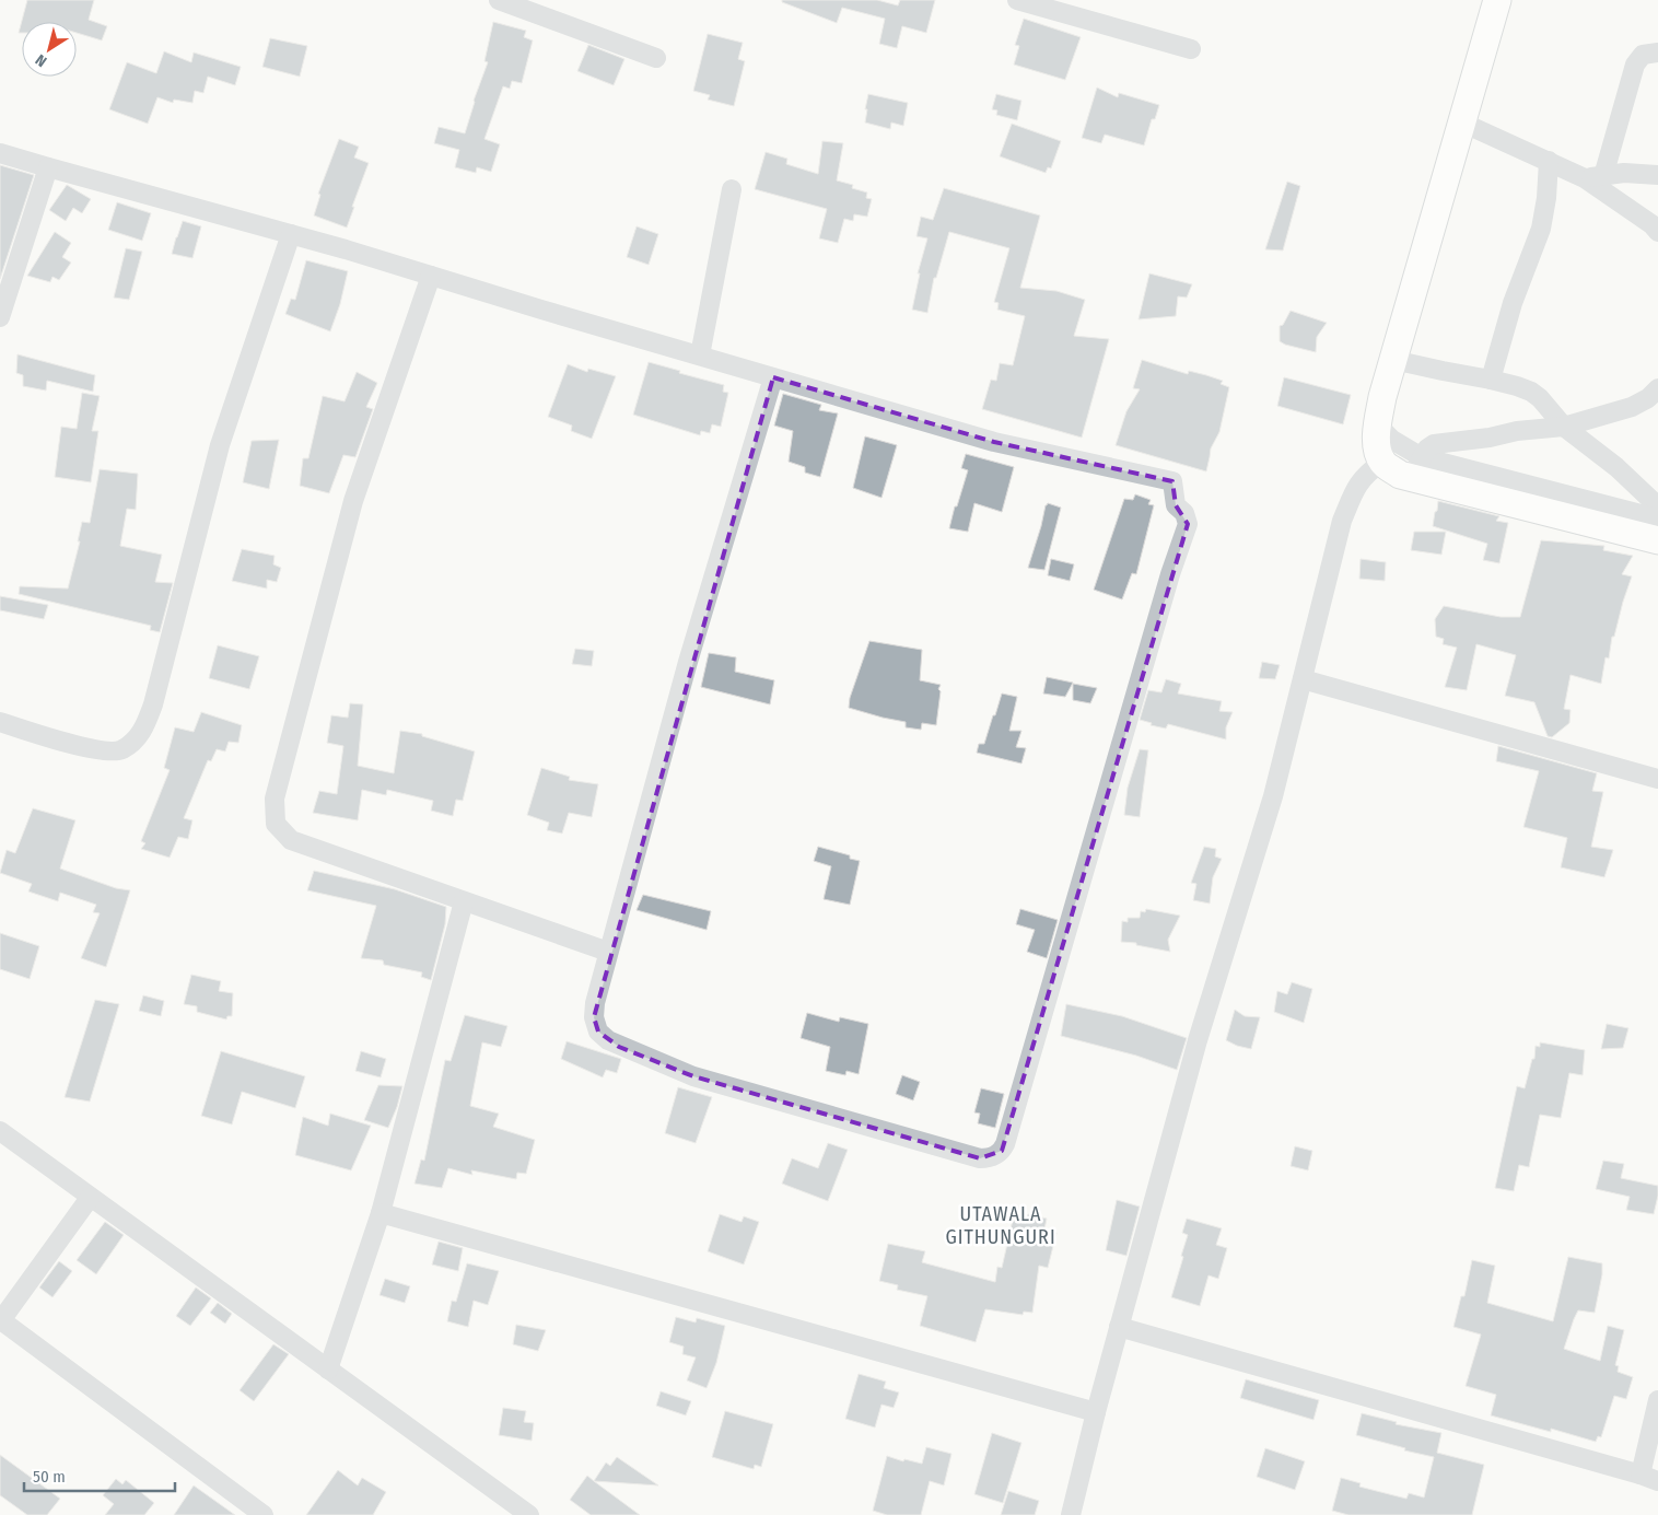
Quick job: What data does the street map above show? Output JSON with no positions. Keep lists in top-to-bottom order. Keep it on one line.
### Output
{"districts":["UTAWALA GITHUNGURI"],"scale_bar":"50 m","north":"bottom left"}
